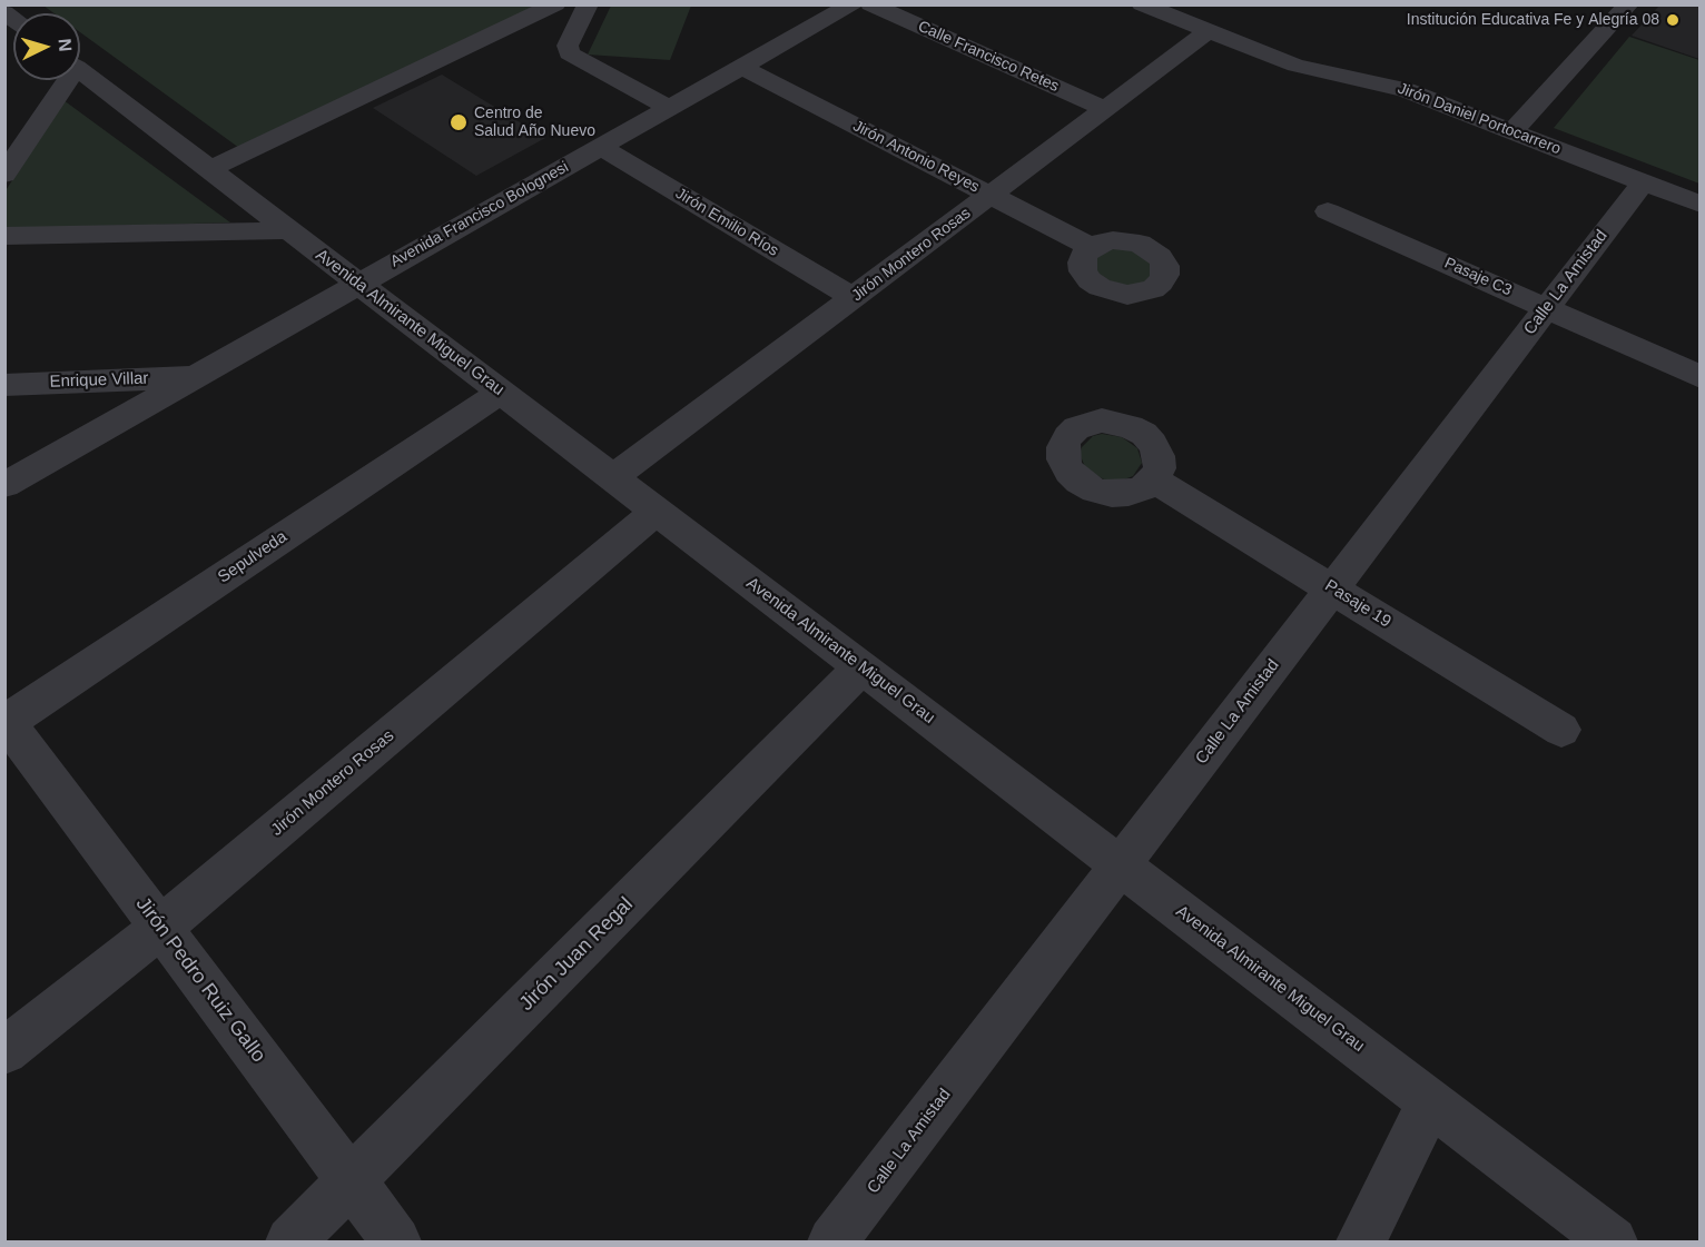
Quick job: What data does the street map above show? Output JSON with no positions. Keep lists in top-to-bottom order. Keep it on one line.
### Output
{"streets":{"street":["Calle Francisco Retes","Jirón Daniel Portocarrero","Jirón Antonio Reyes","Avenida Francisco Bolognesi","Jirón Emilio Ríos","Jirón Montero Rosas","Pasaje C3","Calle La Amistad","Avenida Almirante Miguel Grau","Enrique Villar","Sepulveda","Pasaje 19","Jirón Juan Regal","Jirón Pedro Ruiz Gallo"]},"crossings":[["Calle Francisco Retes","Jirón Montero Rosas"],["Jirón Daniel Portocarrero","Jirón Montero Rosas"],["Jirón Daniel Portocarrero","Calle La Amistad"],["Jirón Antonio Reyes","Avenida Francisco Bolognesi"],["Jirón Antonio Reyes","Jirón Montero Rosas"],["Avenida Francisco Bolognesi","Jirón Emilio Ríos"],["Avenida Francisco Bolognesi","Avenida Almirante Miguel Grau"],["Avenida Francisco Bolognesi","Enrique Villar"],["Jirón Emilio Ríos","Jirón Montero Rosas"],["Jirón Montero Rosas","Avenida Almirante Miguel Grau"],["Jirón Montero Rosas","Jirón Pedro Ruiz Gallo"],["Pasaje C3","Calle La Amistad"],["Calle La Amistad","Avenida Almirante Miguel Grau"],["Calle La Amistad","Pasaje 19"],["Avenida Almirante Miguel Grau","Sepulveda"],["Avenida Almirante Miguel Grau","Jirón Juan Regal"],["Sepulveda","Jirón Pedro Ruiz Gallo"],["Jirón Juan Regal","Jirón Pedro Ruiz Gallo"]],"places":["Institución Educativa Fe y Alegría 08","Centro de Salud Año Nuevo"],"north":"right"}
